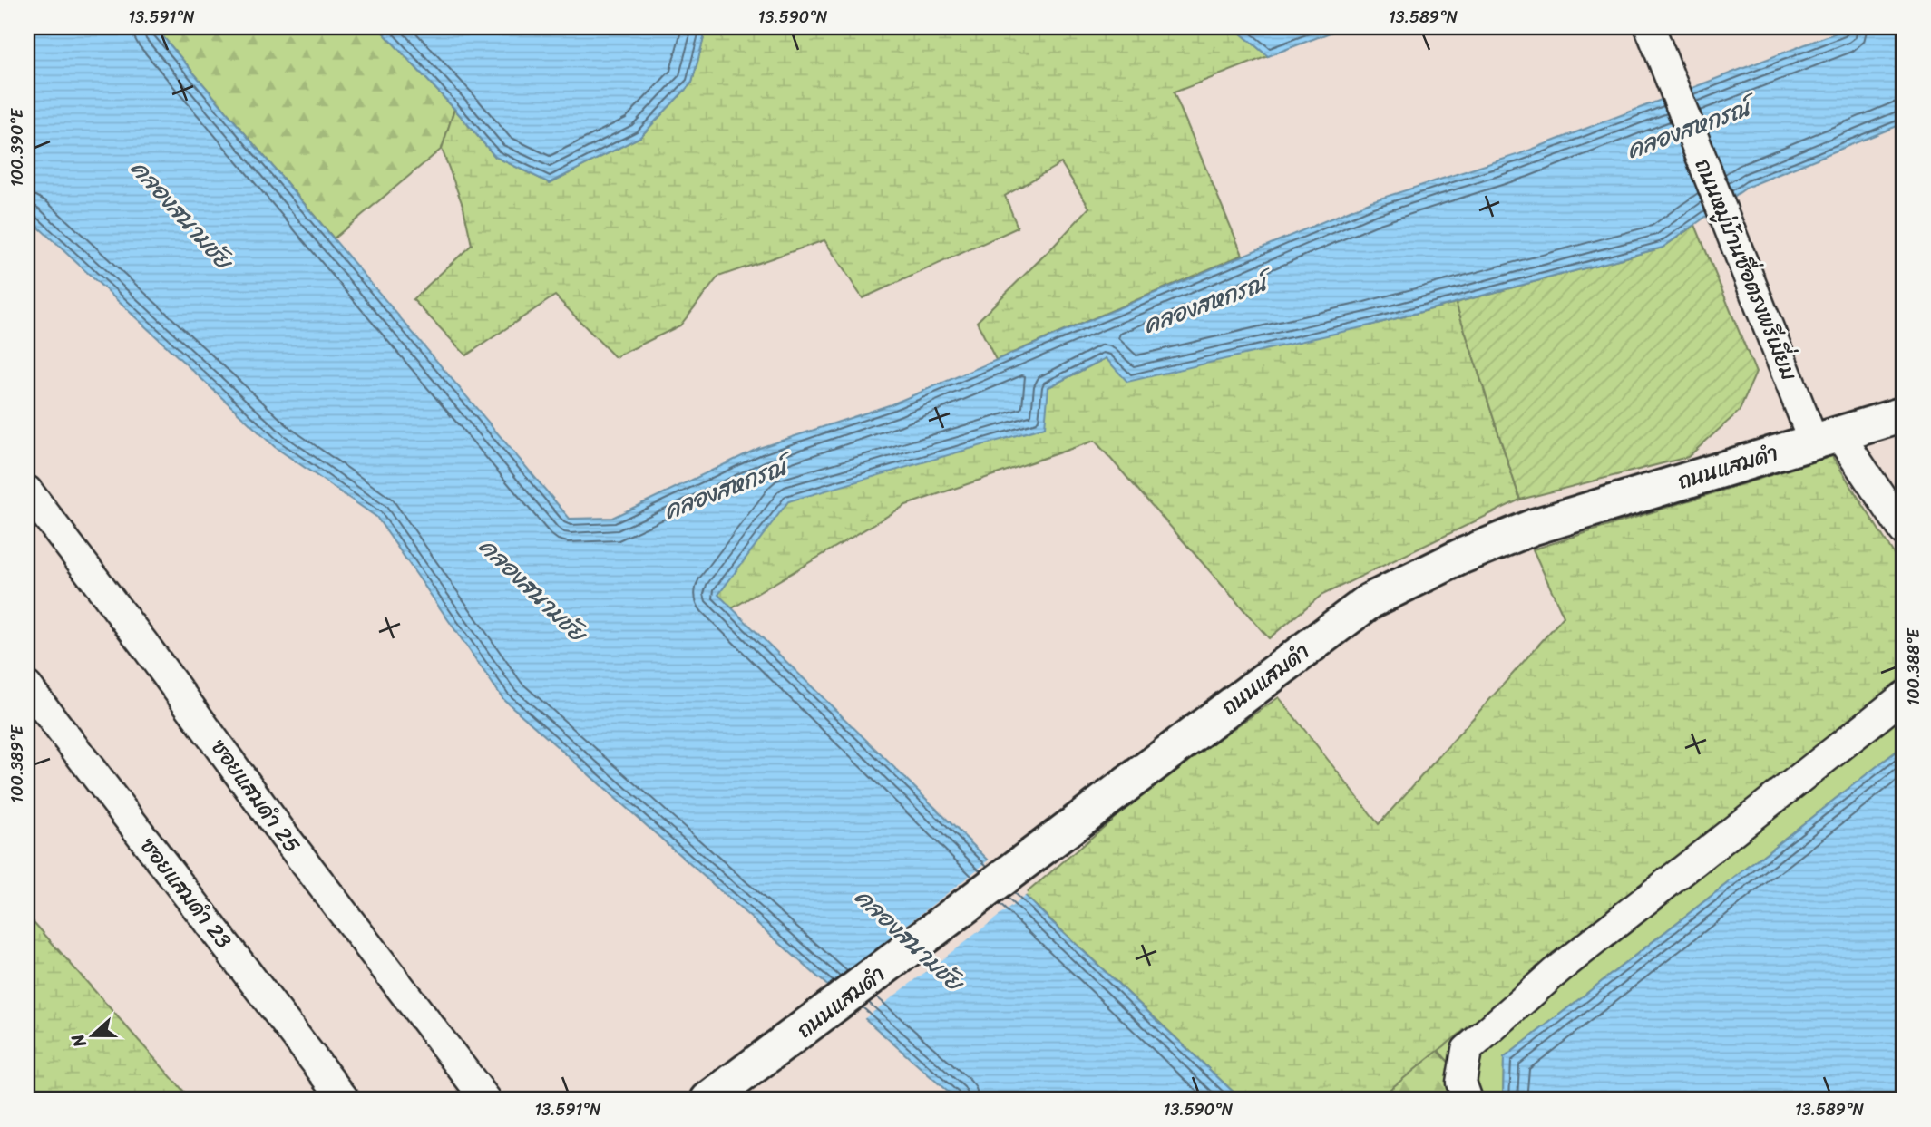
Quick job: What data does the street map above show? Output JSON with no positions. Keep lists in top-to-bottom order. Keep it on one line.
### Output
{"streets":{"street":["ถนนหมู่บ้านซื่อตรงพรีเมี่ยม","ถนนแสมดำ","ซอยแสมดำ 25","ซอยแสมดำ 23"]},"crossings":[["ถนนหมู่บ้านซื่อตรงพรีเมี่ยม","ถนนแสมดำ"]],"water":["คลองสหกรณ์","คลองสนามชัย"],"north":"left","coordinates":["13.591°N","13.590°N","13.589°N","100.390°E","100.388°E","100.389°E"]}
